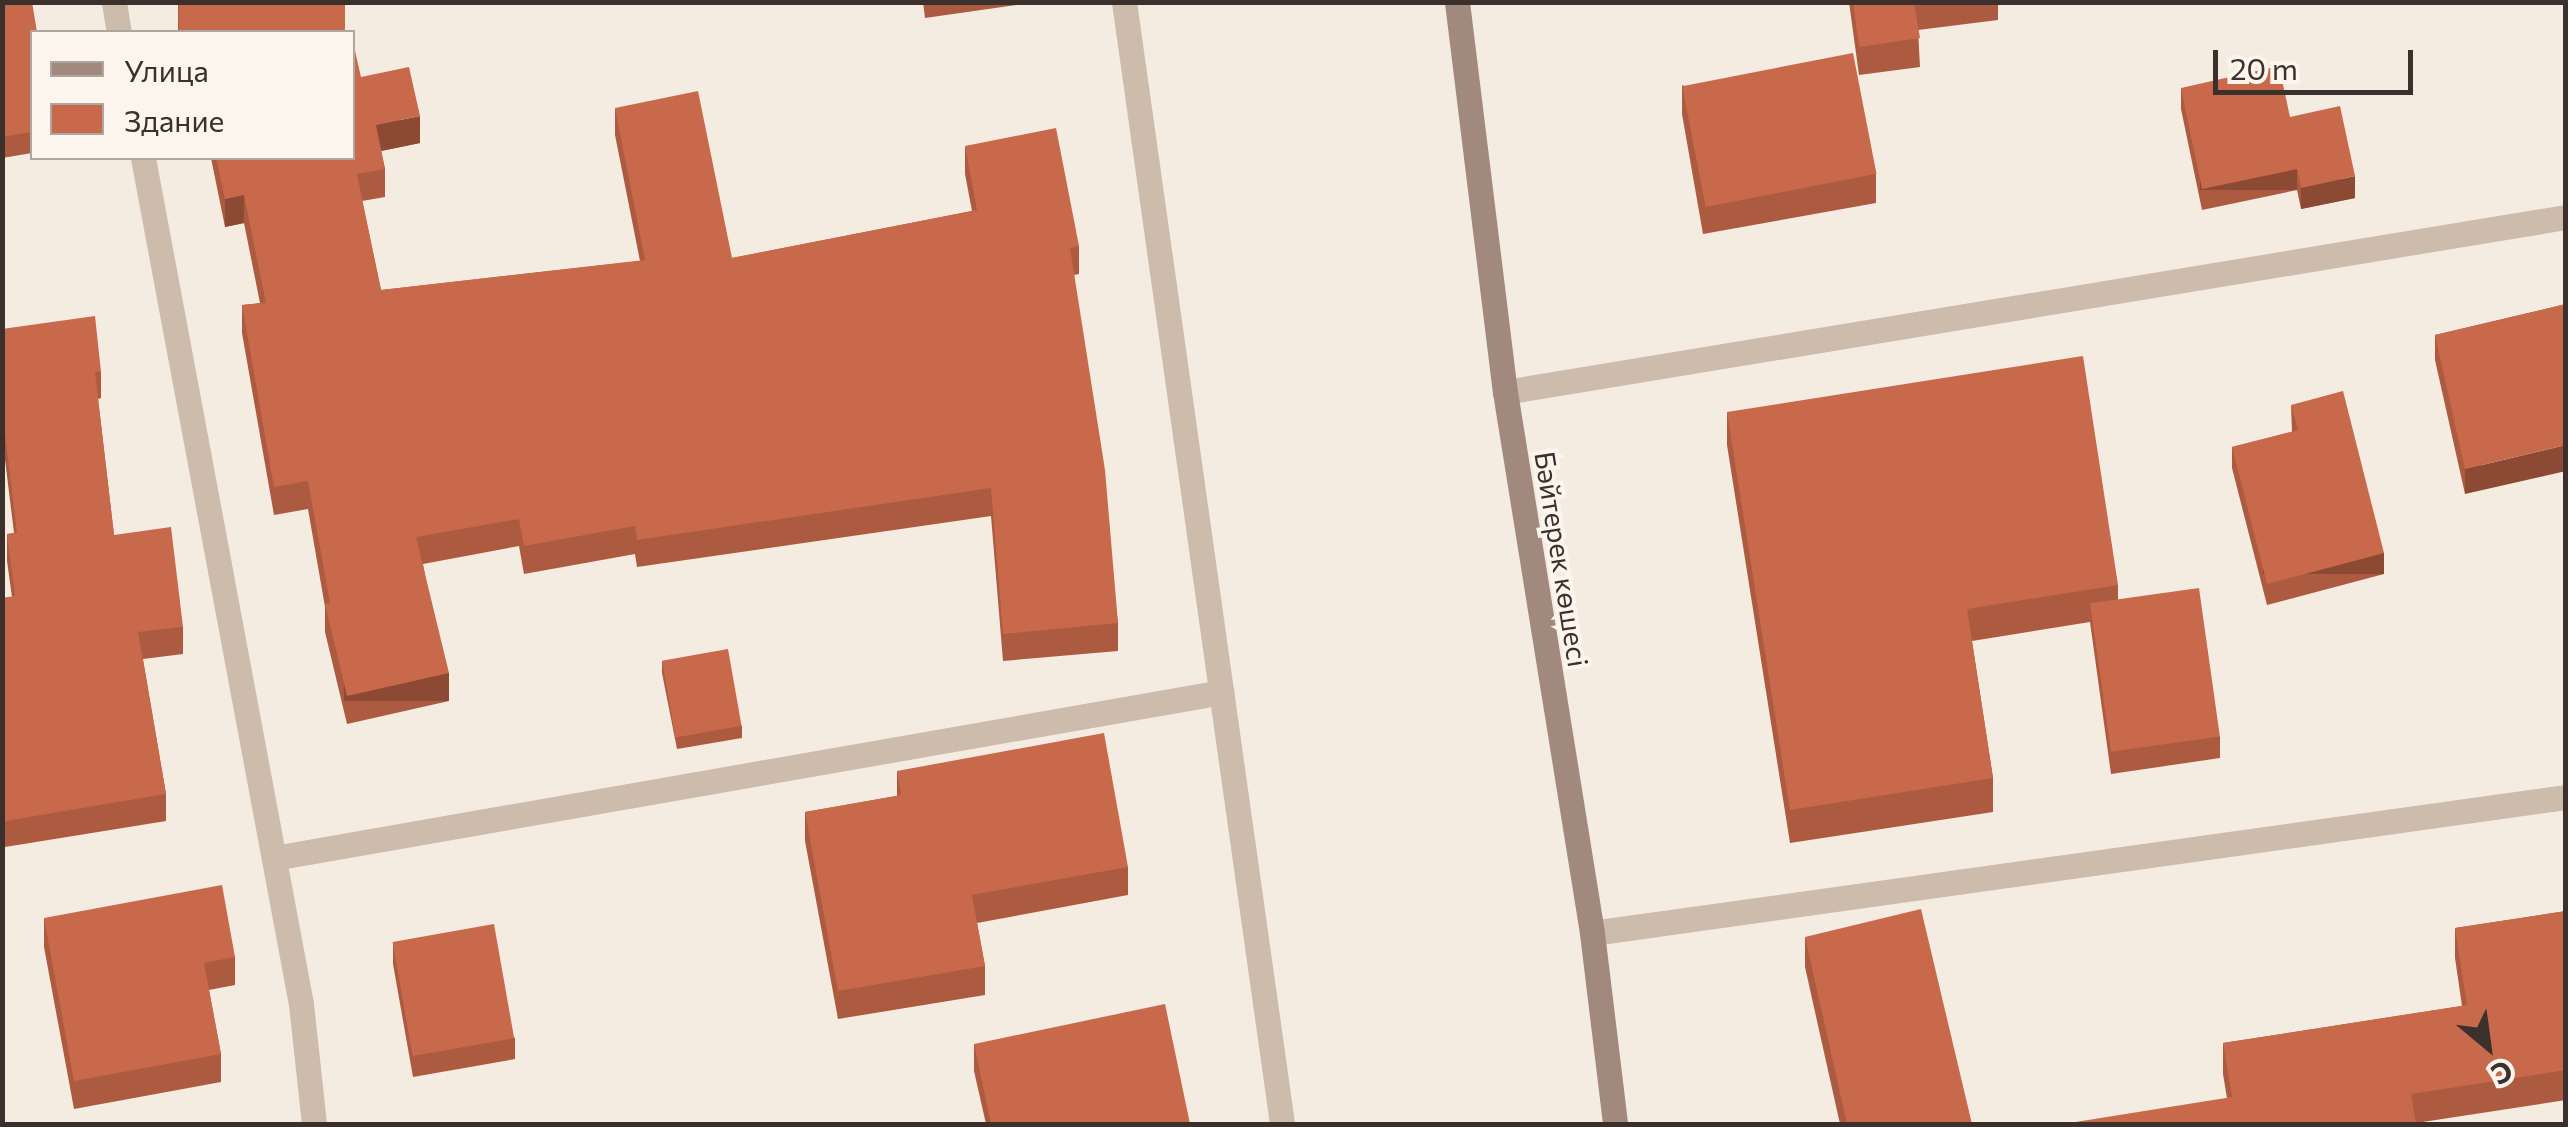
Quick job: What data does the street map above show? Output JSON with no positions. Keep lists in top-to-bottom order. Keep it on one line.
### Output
{"streets":{"street":["Бәйтерек көшесі"]},"legend":["Улица","Здание"],"scale_bar":"20 m","north":"bottom right"}
